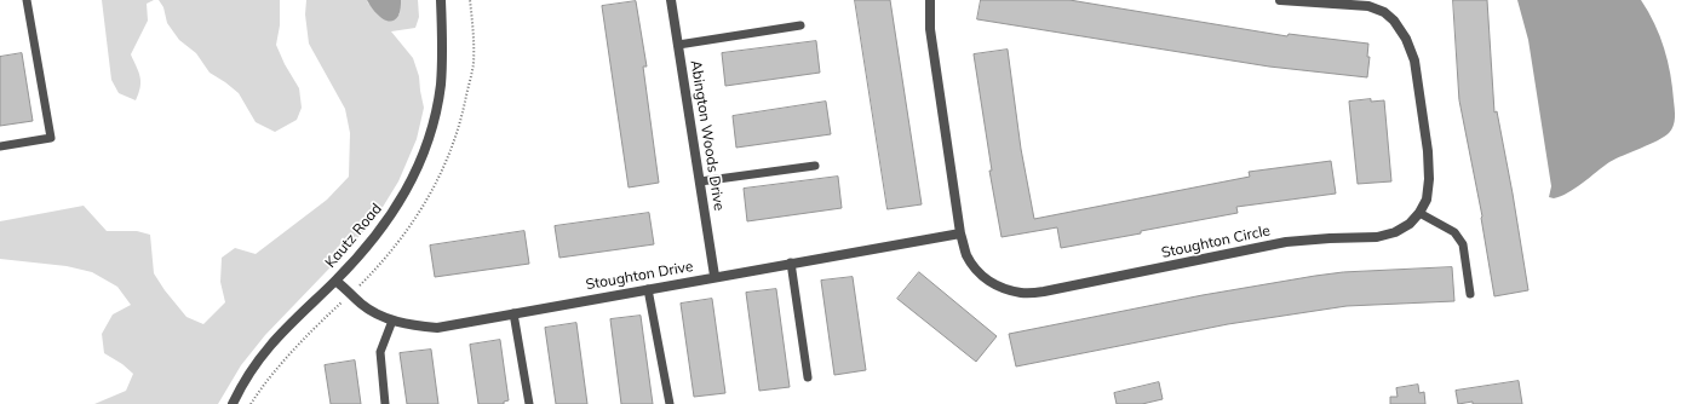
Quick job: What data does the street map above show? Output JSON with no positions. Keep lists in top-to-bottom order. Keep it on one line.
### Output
{"streets":{"street":["Abington Woods Drive","Kautz Road","Stoughton Circle","Stoughton Drive"]},"crossings":[["Abington Woods Drive","Stoughton Drive"],["Kautz Road","Stoughton Drive"],["Stoughton Circle","Stoughton Drive"]]}
